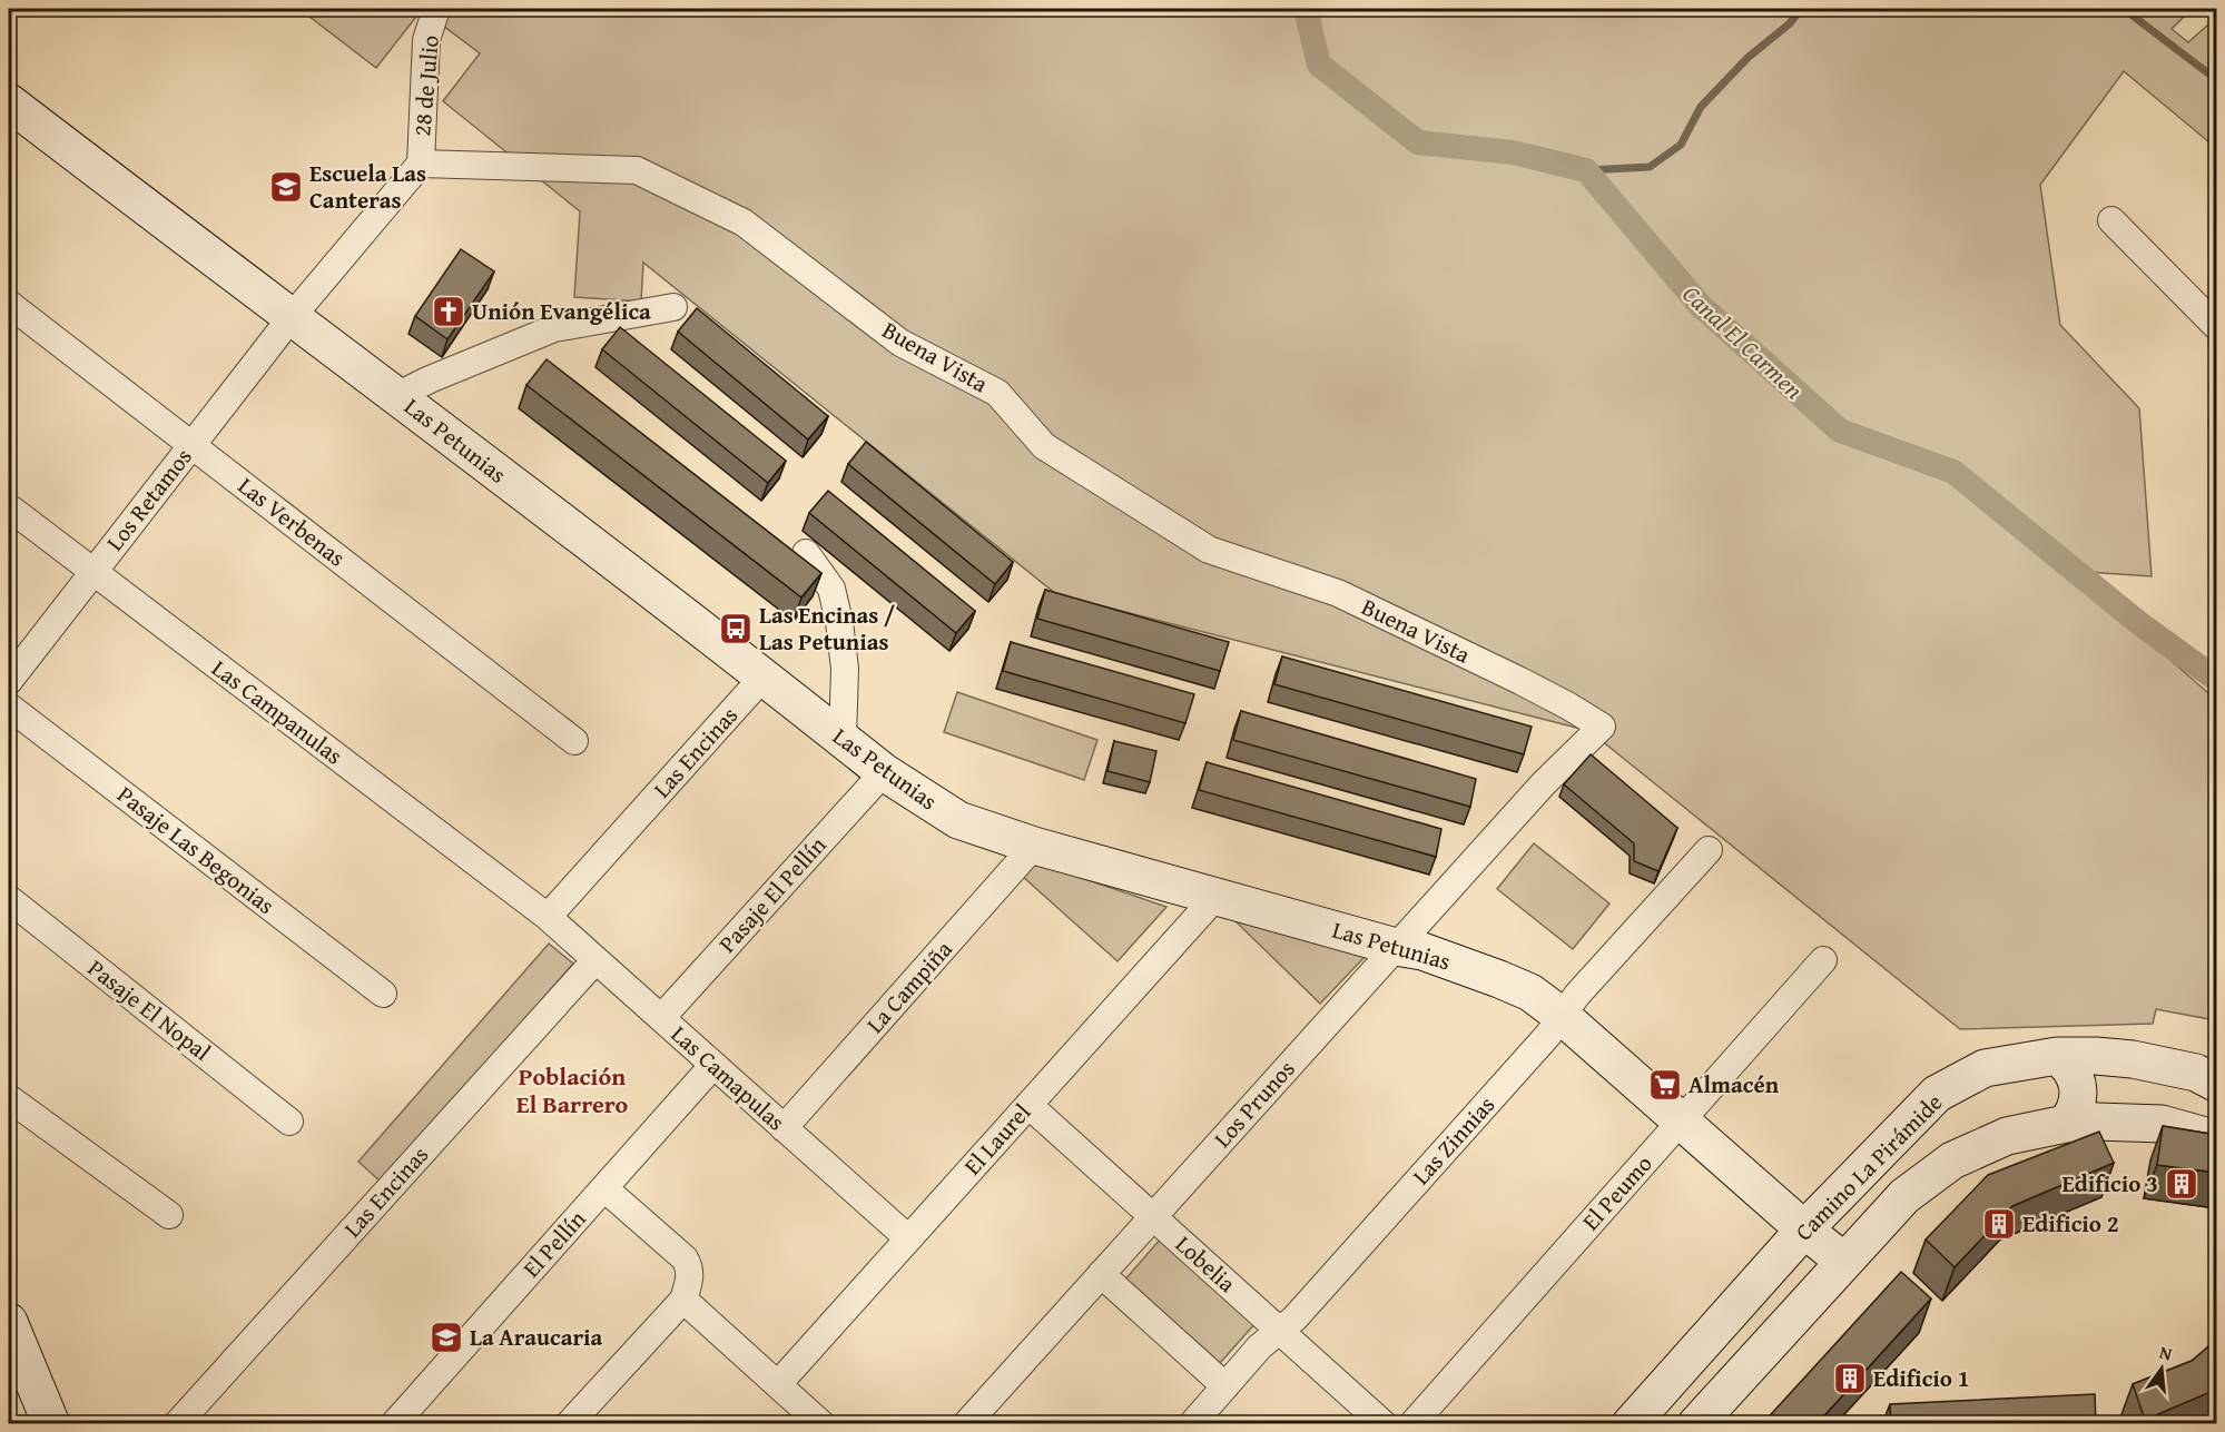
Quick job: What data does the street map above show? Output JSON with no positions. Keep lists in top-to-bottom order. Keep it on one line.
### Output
{"streets":{"street":["28 de Julio","Buena Vista","Las Petunias","Los Retamos","Las Verbenas","Las Campanulas","Las Encinas","Pasaje Las Begonias","Pasaje El Pellín","La Campiña","Pasaje El Nopal","Las Camapulas","Los Prunos","El Laurel","Las Zinnias","Camino La Pirámide","El Peumo","El Pellín","Lobelia"]},"crossings":[["28 de Julio","Buena Vista"],["Buena Vista","Los Prunos"],["Las Petunias","Los Retamos"],["Las Petunias","Las Encinas"],["Las Petunias","Pasaje El Pellín"],["Las Petunias","La Campiña"],["Las Petunias","Los Prunos"],["Las Petunias","El Laurel"],["Las Petunias","Las Zinnias"],["Las Petunias","Camino La Pirámide"],["Las Petunias","El Peumo"],["Los Retamos","Las Verbenas"],["Los Retamos","Las Campanulas"],["Las Campanulas","Las Encinas"],["Las Campanulas","Las Camapulas"],["Las Encinas","Las Camapulas"],["Pasaje El Pellín","Las Camapulas"],["La Campiña","Las Camapulas"],["Las Camapulas","El Laurel"],["Las Camapulas","El Pellín"],["Los Prunos","Lobelia"],["El Laurel","Lobelia"],["Las Zinnias","Lobelia"]],"districts":["Población El Barrero"],"water":["Canal El Carmen"],"places":{"school or university":["Escuela Las Canteras","La Araucaria"],"church":["Unión Evangélica"],"bus stop":["Las Encinas / Las Petunias"],"supermarket":["Almacén"],"building":["Edificio 3","Edificio 2","Edificio 1"]},"north":"top"}
